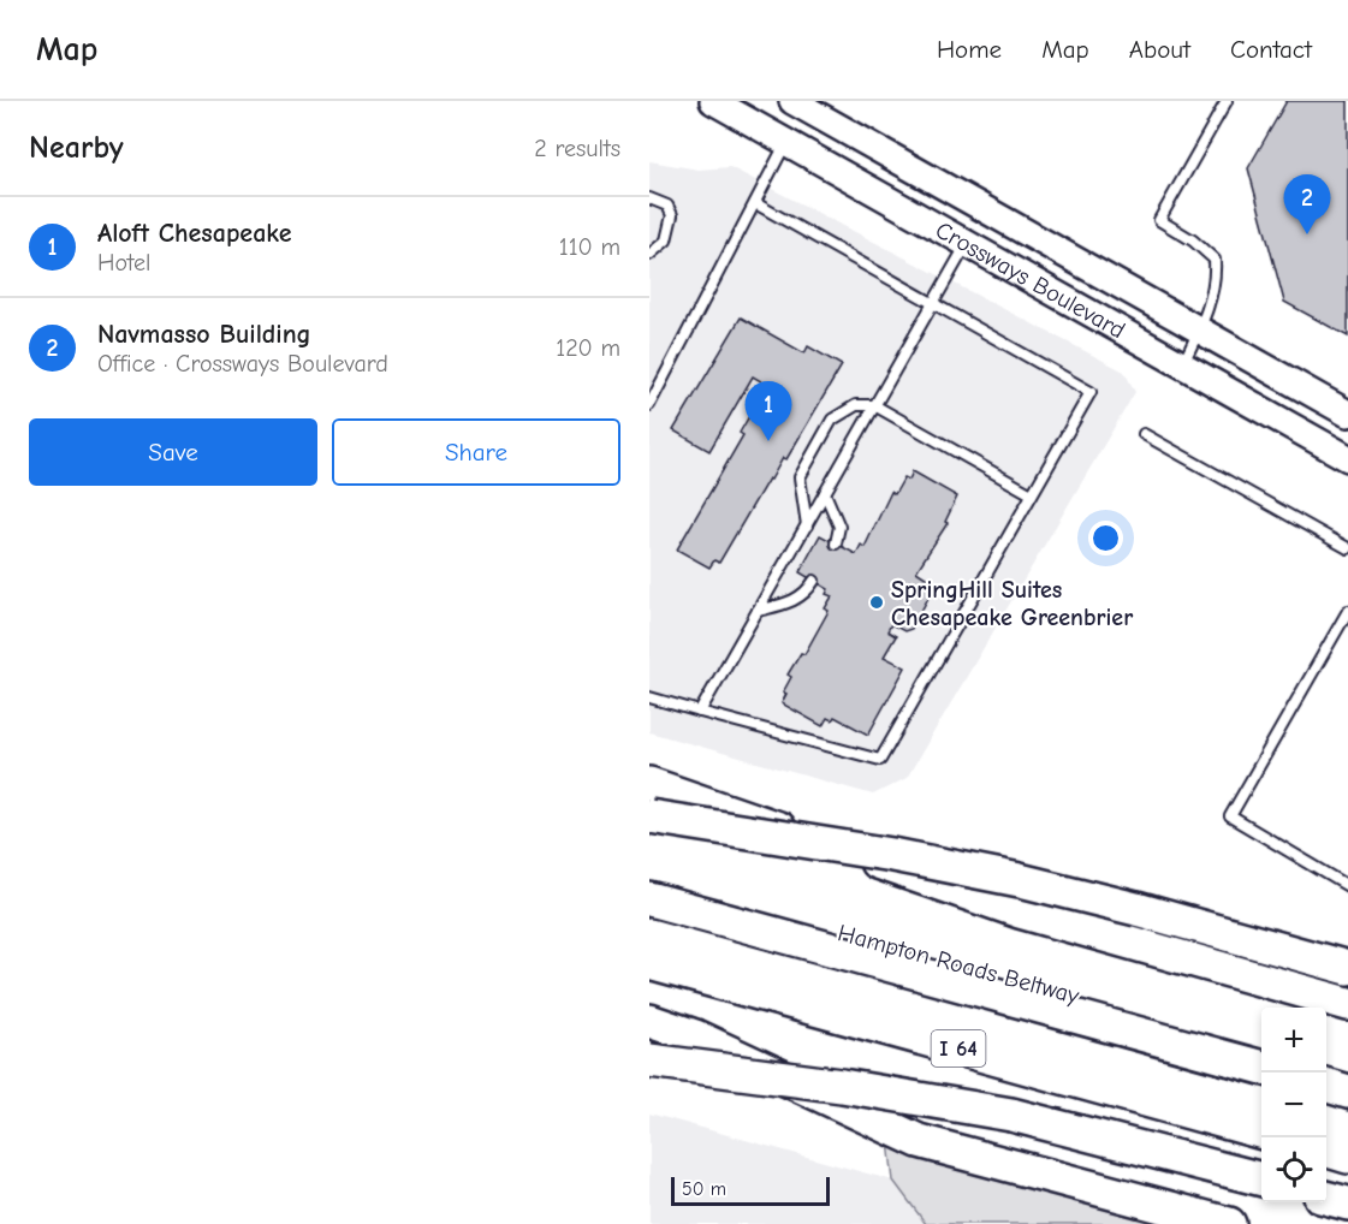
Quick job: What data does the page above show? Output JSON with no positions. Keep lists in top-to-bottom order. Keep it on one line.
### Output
{"streets":{"highway":["Hampton Roads Beltway","I 64"],"street":["Crossways Boulevard"]},"places":["SpringHill Suites Chesapeake Greenbrier"],"scale_bar":"50 m","page":{"header":"Map","nav":["Home","Map","About","Contact"],"heading":["Nearby","2 results"],"pins":["2","1"],"list":[{"mark":"1","name":"Aloft Chesapeake","note":"Hotel","value":"110 m"},{"mark":"2","name":"Navmasso Building","note":"Office · Crossways Boulevard","value":"120 m"}],"buttons":["Save","Share"],"map_buttons":["+","−"],"scale":"50 m"}}
